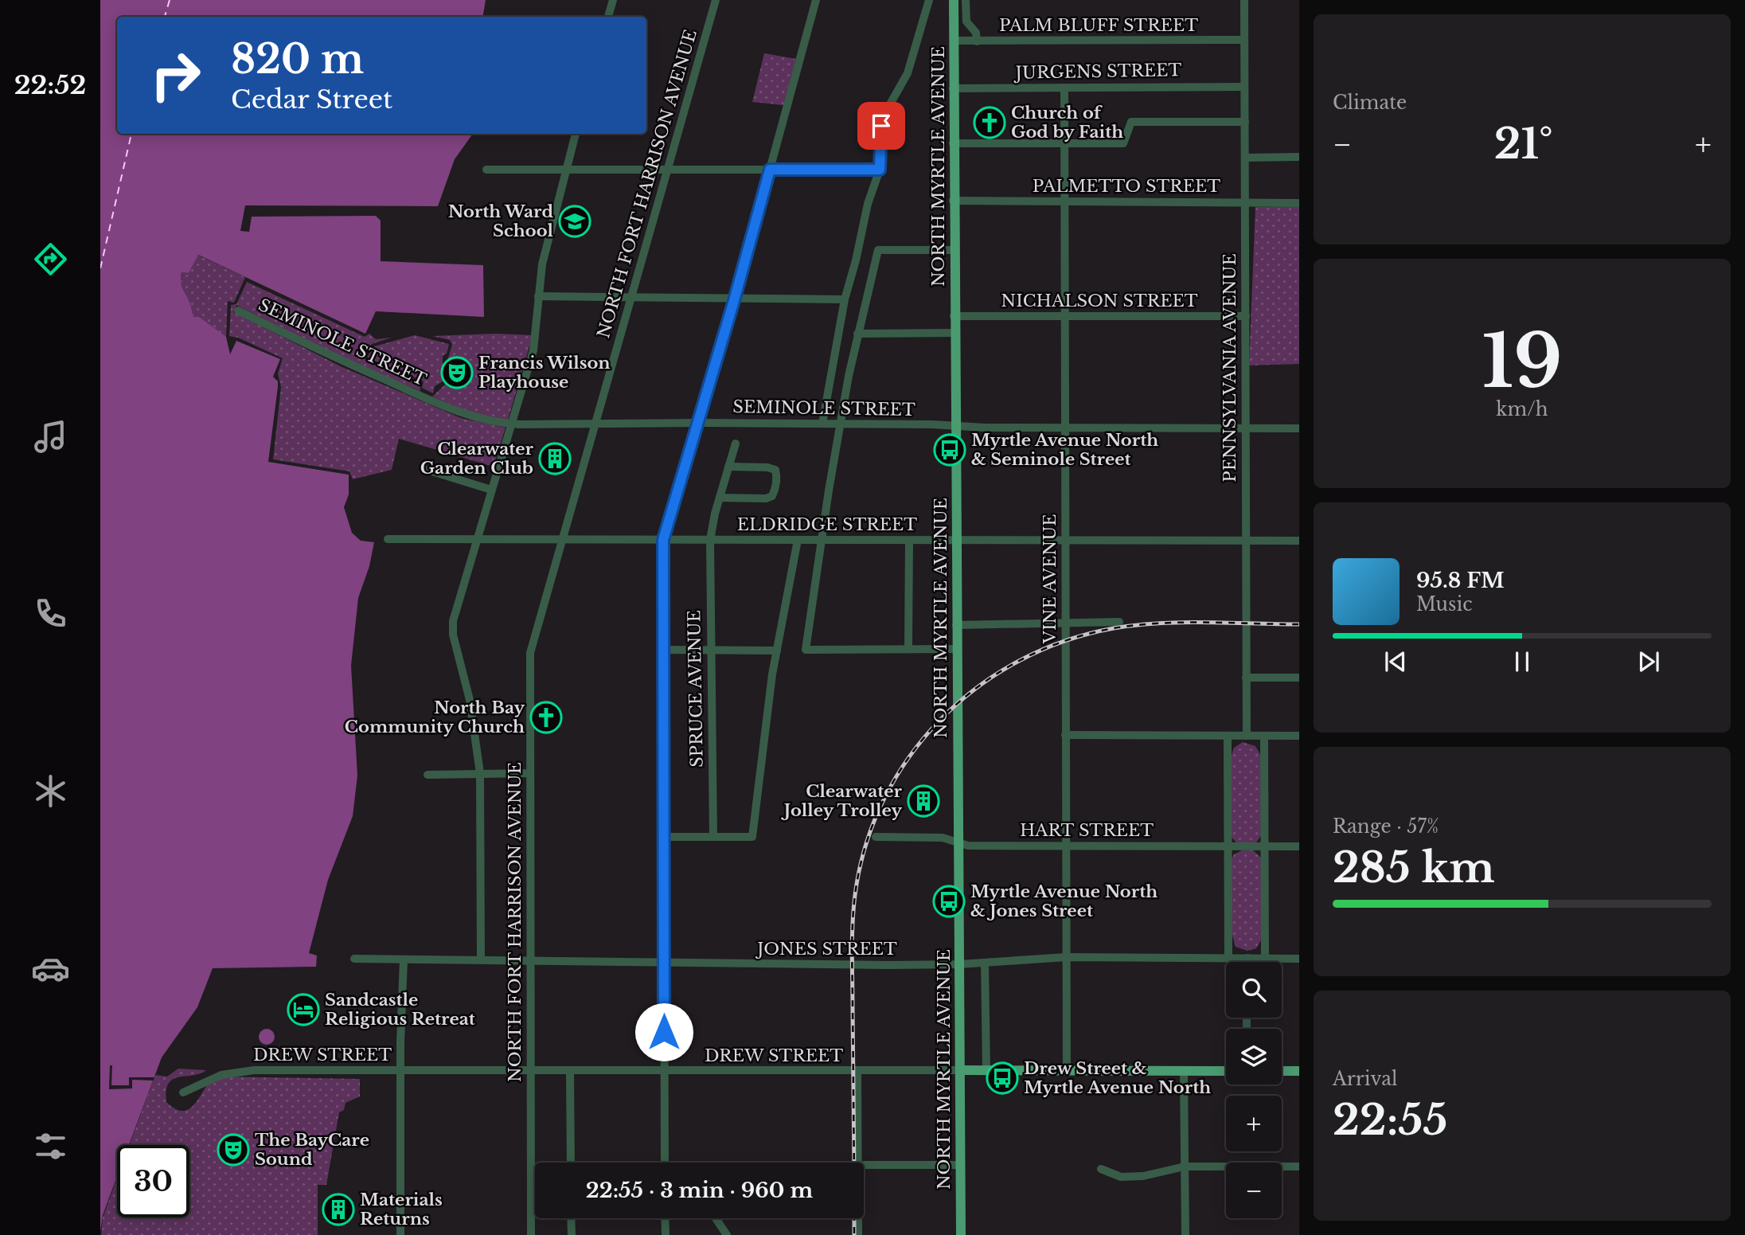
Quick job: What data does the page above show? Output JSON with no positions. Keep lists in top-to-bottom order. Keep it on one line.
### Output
{"streets":{"main road":["NORTH MYRTLE AVENUE","DREW STREET"],"street":["PALM BLUFF STREET","JURGENS STREET","NORTH FORT HARRISON AVENUE","PALMETTO STREET","NICHALSON STREET","SEMINOLE STREET","PENNSYLVANIA AVENUE","ELDRIDGE STREET","VINE AVENUE","SPRUCE AVENUE","HART STREET","JONES STREET"]},"crossings":[["PALM BLUFF STREET","NORTH MYRTLE AVENUE"],["PALM BLUFF STREET","PENNSYLVANIA AVENUE"],["JURGENS STREET","NORTH MYRTLE AVENUE"],["JURGENS STREET","PENNSYLVANIA AVENUE"],["JURGENS STREET","VINE AVENUE"],["NORTH MYRTLE AVENUE","PALMETTO STREET"],["NORTH MYRTLE AVENUE","NICHALSON STREET"],["NORTH MYRTLE AVENUE","SEMINOLE STREET"],["NORTH MYRTLE AVENUE","ELDRIDGE STREET"],["NORTH MYRTLE AVENUE","HART STREET"],["NORTH MYRTLE AVENUE","JONES STREET"],["NORTH MYRTLE AVENUE","DREW STREET"],["NORTH FORT HARRISON AVENUE","SEMINOLE STREET"],["NORTH FORT HARRISON AVENUE","ELDRIDGE STREET"],["NORTH FORT HARRISON AVENUE","JONES STREET"],["NORTH FORT HARRISON AVENUE","DREW STREET"],["PALMETTO STREET","PENNSYLVANIA AVENUE"],["PALMETTO STREET","VINE AVENUE"],["NICHALSON STREET","PENNSYLVANIA AVENUE"],["NICHALSON STREET","VINE AVENUE"],["SEMINOLE STREET","PENNSYLVANIA AVENUE"],["SEMINOLE STREET","VINE AVENUE"],["PENNSYLVANIA AVENUE","ELDRIDGE STREET"],["ELDRIDGE STREET","VINE AVENUE"],["ELDRIDGE STREET","SPRUCE AVENUE"],["VINE AVENUE","HART STREET"],["VINE AVENUE","JONES STREET"],["VINE AVENUE","DREW STREET"]],"places":{"church":["Church of God by Faith","North Bay Community Church"],"school or university":["North Ward School"],"theatre":["Francis Wilson Playhouse","The BayCare Sound"],"bus stop":["Myrtle Avenue North & Seminole Street","Myrtle Avenue North & Jones Street","Drew Street & Myrtle Avenue North"],"building":["Clearwater Garden Club","Clearwater Jolley Trolley","Materials Returns"],"hotel":["Sandcastle Religious Retreat"]},"page":{"tabs":"22:52","tile":["Climate",["19","km/h"],["Range · 57%","285 km"],["Arrival","22:55"]],"turn":["820 m","Cedar Street"],"heat":["−","21°","+"],"song":["95.8 FM","Music"],"map_buttons":["+","−"],"limit":"30","trip":"22:55 · 3 min · 960 m"}}
